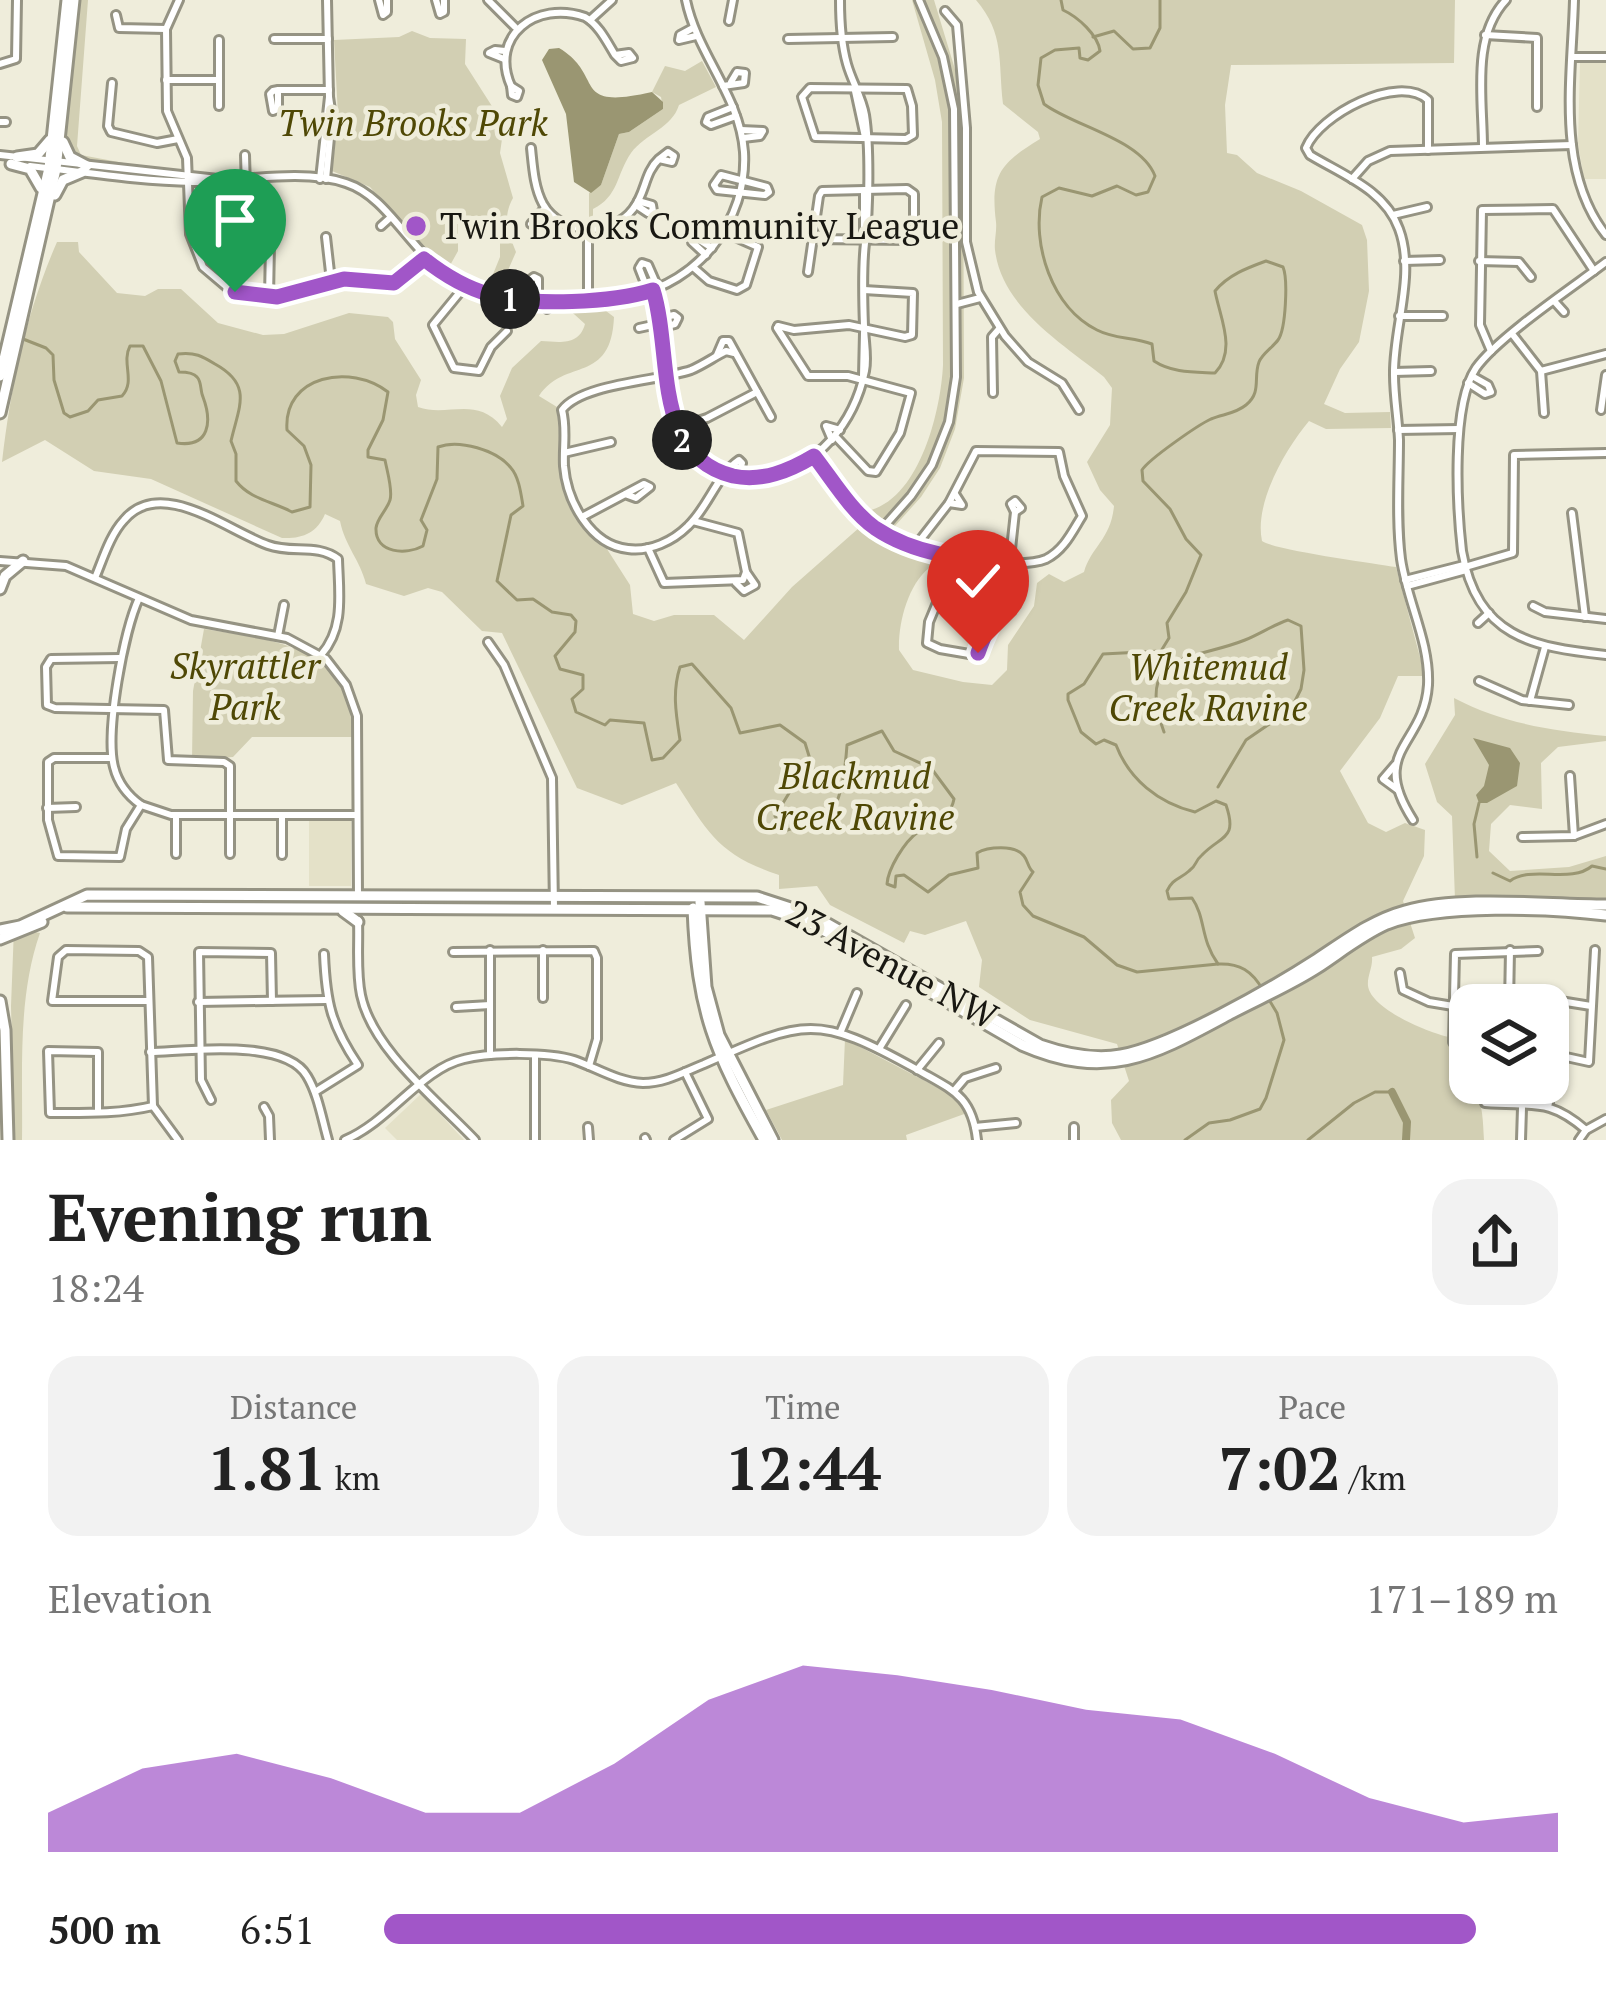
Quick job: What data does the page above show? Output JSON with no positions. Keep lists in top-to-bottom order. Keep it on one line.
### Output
{"streets":{"main road":["23 Avenue NW"]},"parks":["Twin Brooks Park","Skyrattler Park","Whitemud Creek Ravine","Blackmud Creek Ravine"],"places":["Twin Brooks Community League"],"page":{"pins":["1","2"],"heading":["Evening run","18:24"],"stats":[["Distance","1.81 km"],["Time","12:44"],["Pace","7:02 /km"]],"chart":["Elevation","171–189 m"],"list":[{"name":"500 m","note":"6:51"}]}}
